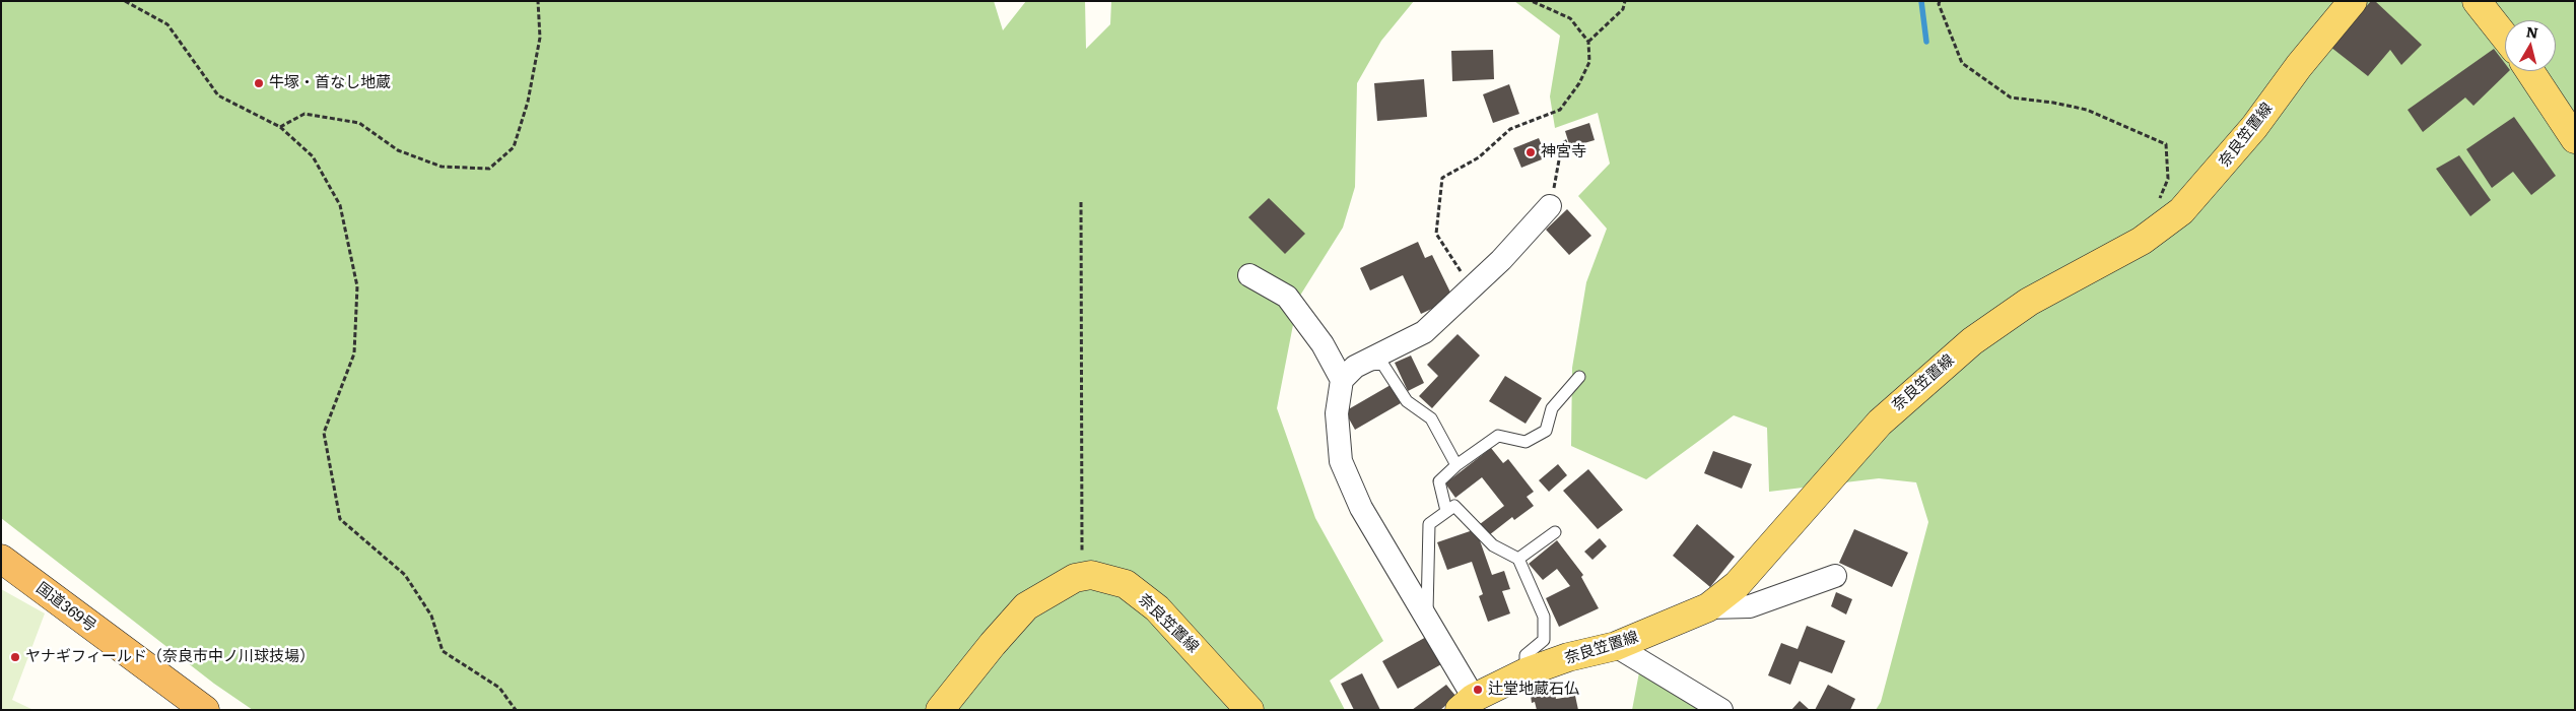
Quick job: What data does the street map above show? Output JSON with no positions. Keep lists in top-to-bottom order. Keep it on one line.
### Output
{"streets":{"highway":["国道369号"],"main road":["奈良笠置線"]},"places":["牛塚・首なし地蔵","神宮寺","ヤナギフィールド（奈良市中ノ川球技場）","辻堂地蔵石仏"],"north":"top"}
